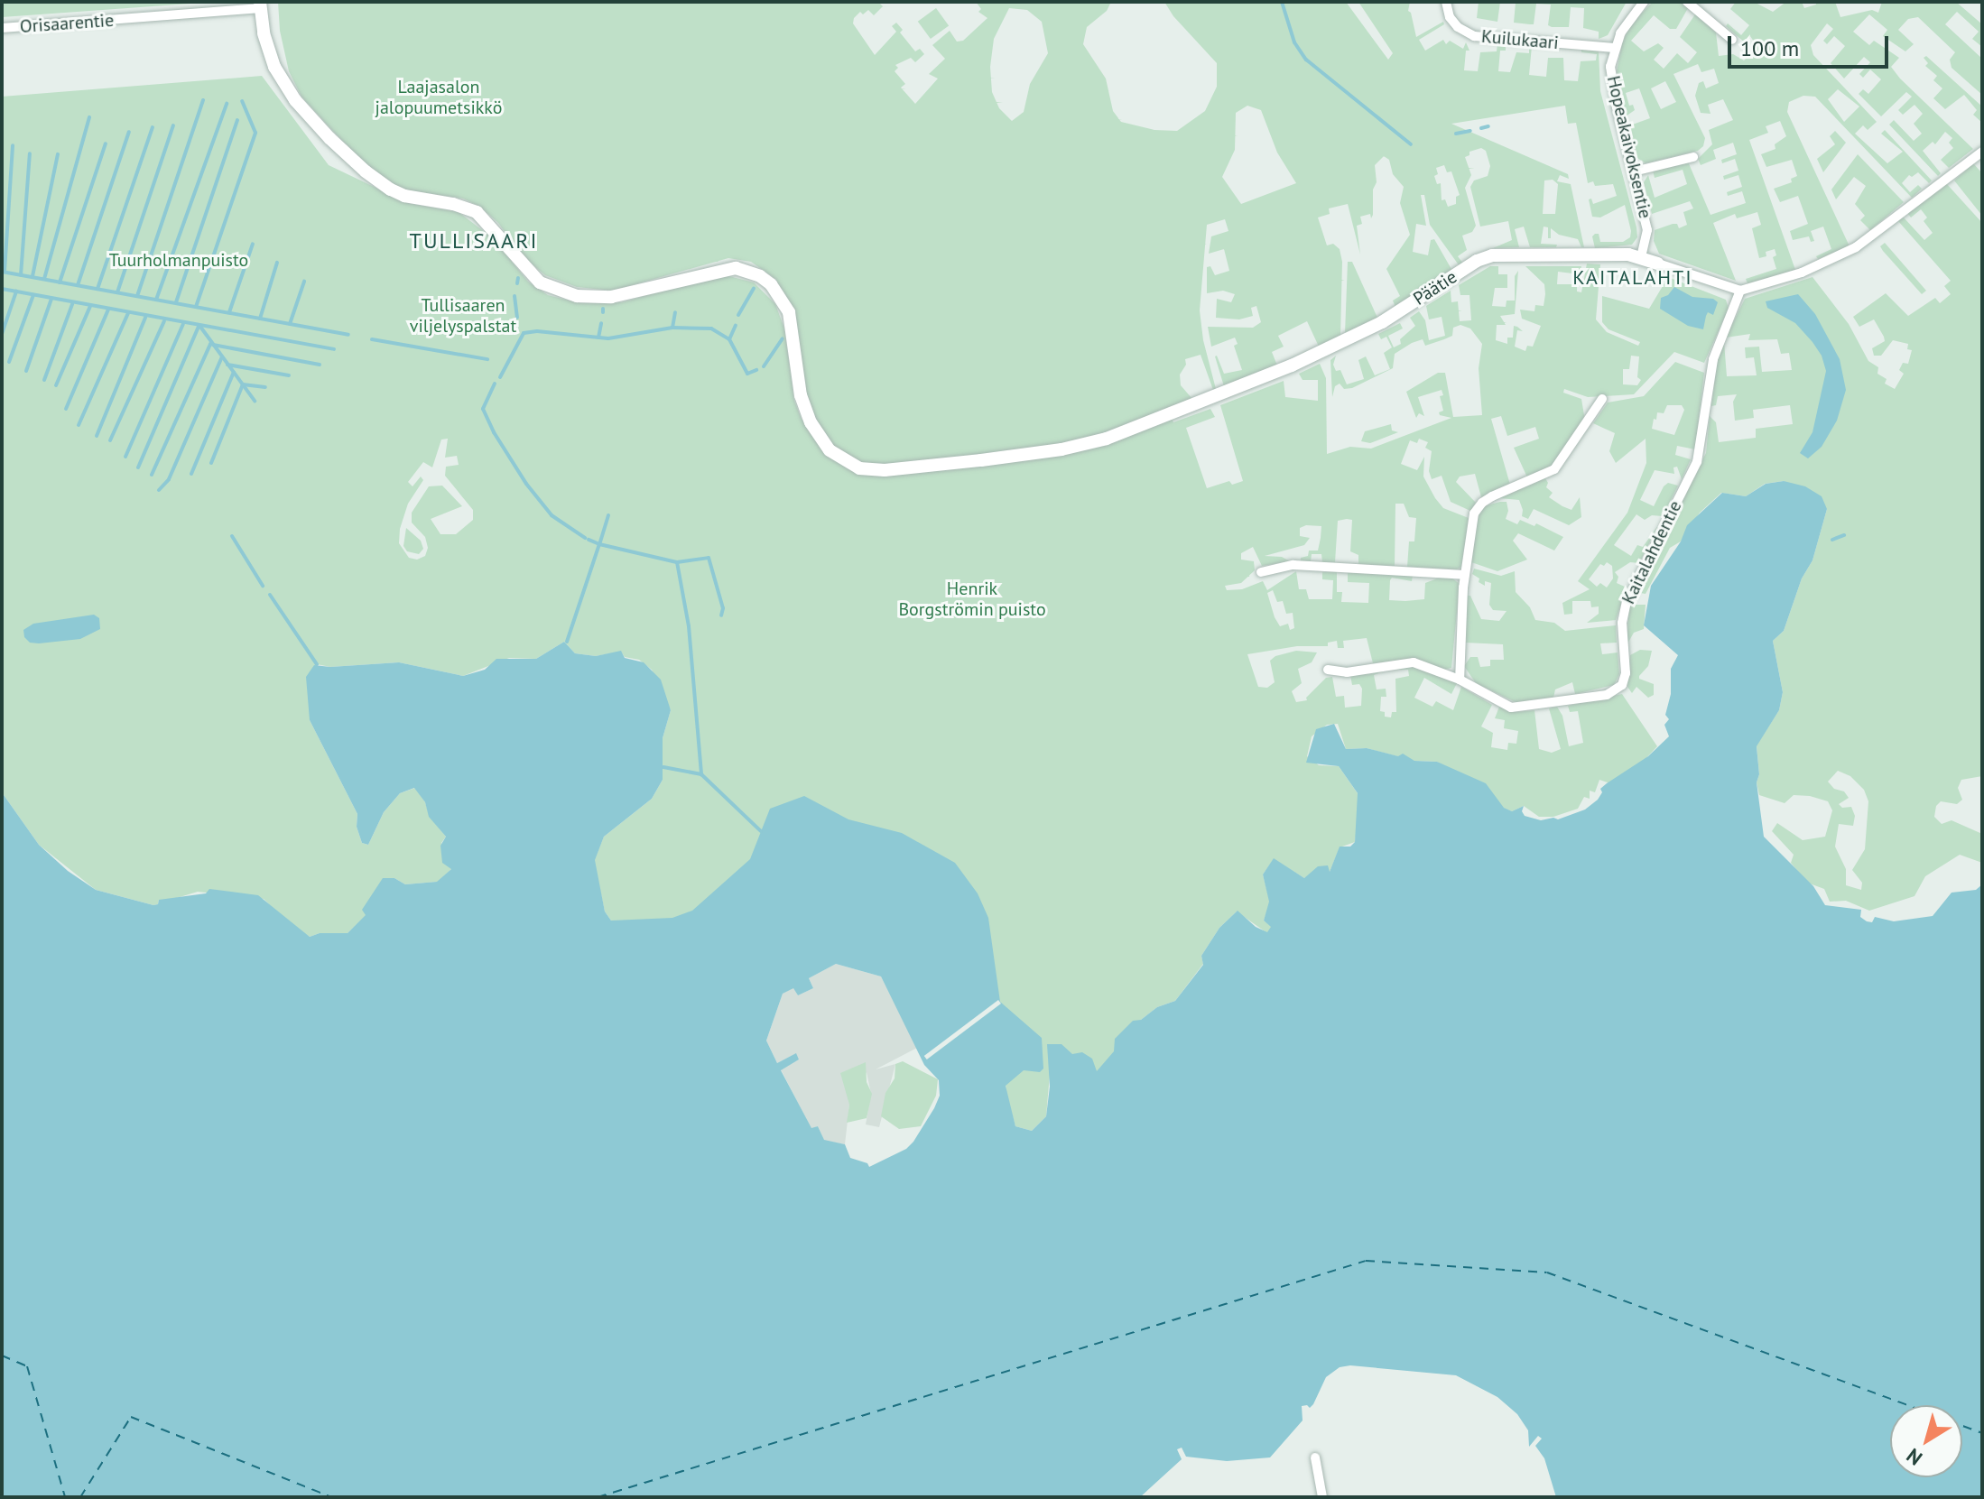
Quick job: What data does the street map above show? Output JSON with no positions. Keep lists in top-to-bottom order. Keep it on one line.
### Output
{"streets":{"street":["Orisaarentie","Kuilukaari","Hopeakaivoksentie","Päätie","Kaitalahdentie"]},"crossings":[["Orisaarentie","Päätie"],["Kuilukaari","Hopeakaivoksentie"],["Hopeakaivoksentie","Päätie"],["Päätie","Kaitalahdentie"]],"districts":["TULLISAARI","KAITALAHTI"],"parks":["Laajasalon jalopuumetsikkö","Tuurholmanpuisto","Tullisaaren viljelyspalstat","Henrik Borgströmin puisto"],"scale_bar":"100 m","north":"bottom left"}
